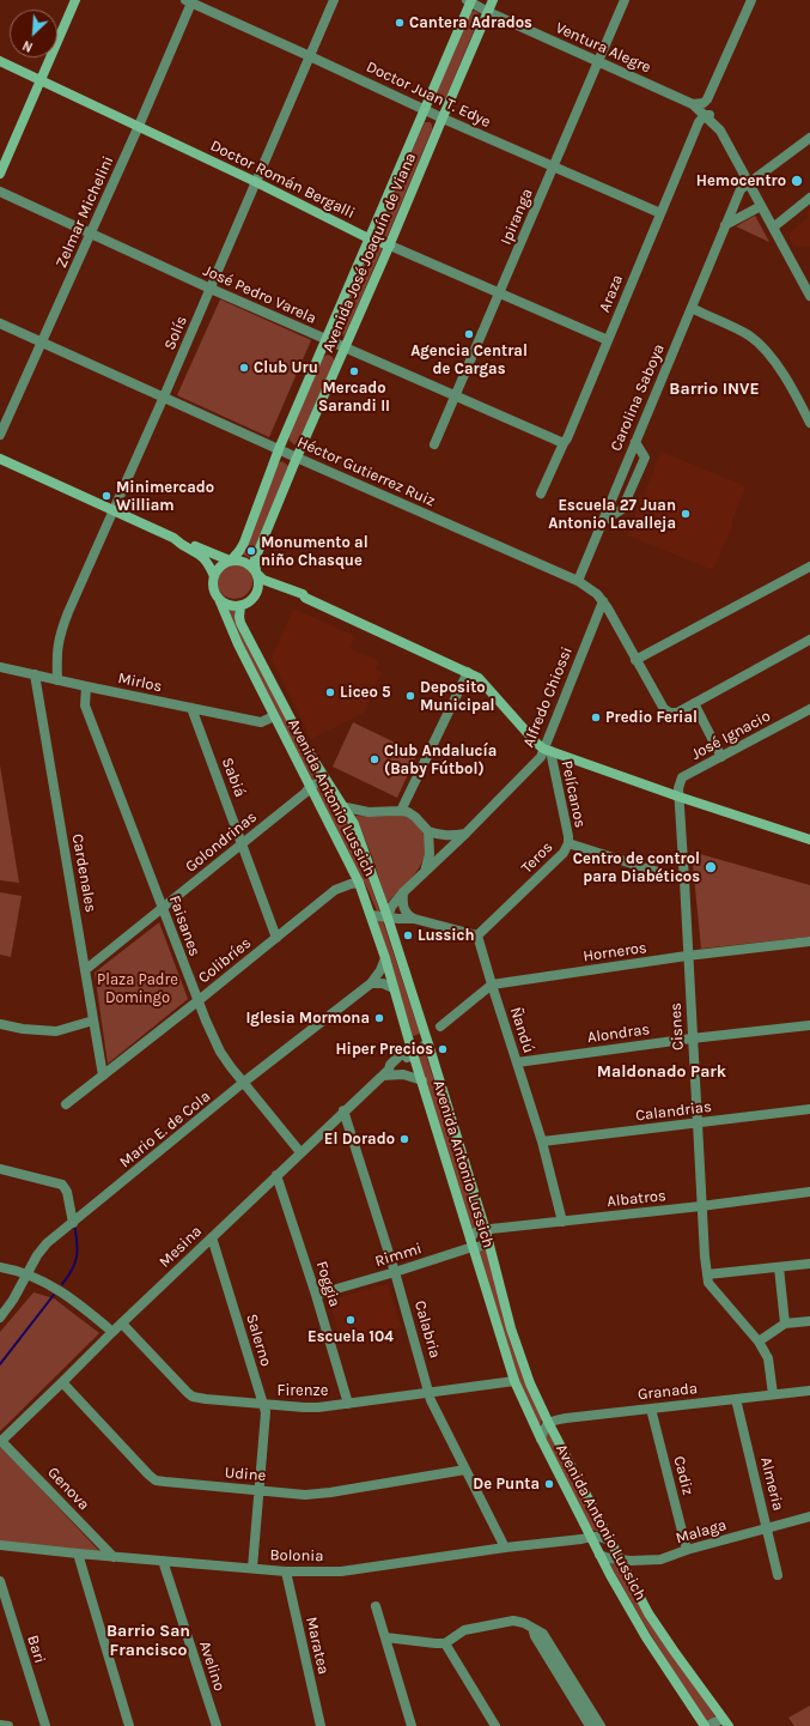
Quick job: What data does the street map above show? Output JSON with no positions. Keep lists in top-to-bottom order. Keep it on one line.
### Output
{"streets":{"main road":["Doctor Román Bergalli","Avenida José Joaquín de Viana","Avenida Antonio Lussich"],"street":["Ventura Alegre","Doctor Juan T. Edye","Zelmar Michelini","Ipiranga","Araza","José Pedro Varela","Solís","Carolina Saboya","Héctor Gutierrez Ruiz","Mirlos","Alfredo Chiossi","José Ignacio","Sabiá","Pelícanos","Golondrinas","Teros","Cardenales","Faisanes","Horneros","Colibríes","Cisnes","Ñandú","Alondras","Calandrias","Mario E. de Cola","Albatros","Mesina","Rimmi","Foggia","Calabria","Salerno","Firenze","Granada","Udine","Cadiz","Almeria","Genova","Malaga","Bolonia","Maratea","Bari","Avelino"]},"crossings":[["Ventura Alegre","Ipiranga"],["Ventura Alegre","Avenida José Joaquín de Viana"],["Ventura Alegre","Araza"],["Ventura Alegre","Carolina Saboya"],["Doctor Juan T. Edye","Zelmar Michelini"],["Doctor Juan T. Edye","Ipiranga"],["Doctor Juan T. Edye","Avenida José Joaquín de Viana"],["Doctor Juan T. Edye","Araza"],["Doctor Juan T. Edye","Solís"],["Doctor Román Bergalli","Zelmar Michelini"],["Doctor Román Bergalli","Ipiranga"],["Doctor Román Bergalli","Avenida José Joaquín de Viana"],["Doctor Román Bergalli","Araza"],["Doctor Román Bergalli","Solís"],["Zelmar Michelini","José Pedro Varela"],["Zelmar Michelini","Héctor Gutierrez Ruiz"],["Ipiranga","José Pedro Varela"],["Avenida José Joaquín de Viana","José Pedro Varela"],["Avenida José Joaquín de Viana","Héctor Gutierrez Ruiz"],["Avenida José Joaquín de Viana","Avenida Antonio Lussich"],["Araza","José Pedro Varela"],["José Pedro Varela","Solís"],["Solís","Héctor Gutierrez Ruiz"],["Solís","Mirlos"],["Carolina Saboya","Héctor Gutierrez Ruiz"],["Héctor Gutierrez Ruiz","Alfredo Chiossi"],["Mirlos","Sabiá"],["Mirlos","Avenida Antonio Lussich"],["Mirlos","Cardenales"],["Mirlos","Faisanes"],["Alfredo Chiossi","Pelícanos"],["Alfredo Chiossi","Avenida Antonio Lussich"],["José Ignacio","Cisnes"],["Sabiá","Golondrinas"],["Sabiá","Colibríes"],["Pelícanos","Teros"],["Avenida Antonio Lussich","Golondrinas"],["Avenida Antonio Lussich","Colibríes"],["Avenida Antonio Lussich","Mario E. de Cola"],["Avenida Antonio Lussich","Albatros"],["Avenida Antonio Lussich","Mesina"],["Avenida Antonio Lussich","Rimmi"],["Avenida Antonio Lussich","Firenze"],["Avenida Antonio Lussich","Granada"],["Avenida Antonio Lussich","Malaga"],["Avenida Antonio Lussich","Bolonia"],["Golondrinas","Cardenales"],["Golondrinas","Faisanes"],["Teros","Cisnes"],["Teros","Ñandú"],["Cardenales","Colibríes"],["Faisanes","Colibríes"],["Faisanes","Mario E. de Cola"],["Faisanes","Mesina"],["Horneros","Cisnes"],["Horneros","Ñandú"],["Cisnes","Alondras"],["Cisnes","Calandrias"],["Cisnes","Albatros"],["Cisnes","Granada"],["Ñandú","Alondras"],["Ñandú","Calandrias"],["Ñandú","Albatros"],["Albatros","Rimmi"],["Mesina","Foggia"],["Mesina","Calabria"],["Mesina","Salerno"],["Mesina","Firenze"],["Mesina","Udine"],["Mesina","Genova"],["Rimmi","Foggia"],["Rimmi","Calabria"],["Foggia","Firenze"],["Calabria","Firenze"],["Calabria","Udine"],["Calabria","Bolonia"],["Salerno","Firenze"],["Salerno","Udine"],["Salerno","Bolonia"],["Granada","Cadiz"],["Granada","Almeria"],["Cadiz","Malaga"],["Almeria","Malaga"],["Genova","Bolonia"],["Bolonia","Maratea"],["Bolonia","Avelino"]],"districts":["Barrio INVE","Maldonado Park","Barrio San Francisco"],"parks":["Plaza Padre Domingo"],"places":["Cantera Adrados","Hemocentro","Agencia Central de Cargas","Club Uru","Mercado Sarandi II","Minimercado William","Escuela 27 Juan Antonio Lavalleja","Monumento al niño Chasque","Liceo 5","Deposito Municipal","Predio Ferial","Club Andalucía (Baby Fútbol)","Centro de control para Diabéticos","Lussich","Iglesia Mormona","Hiper Precios","El Dorado","Escuela 104","De Punta"],"north":"bottom left"}
